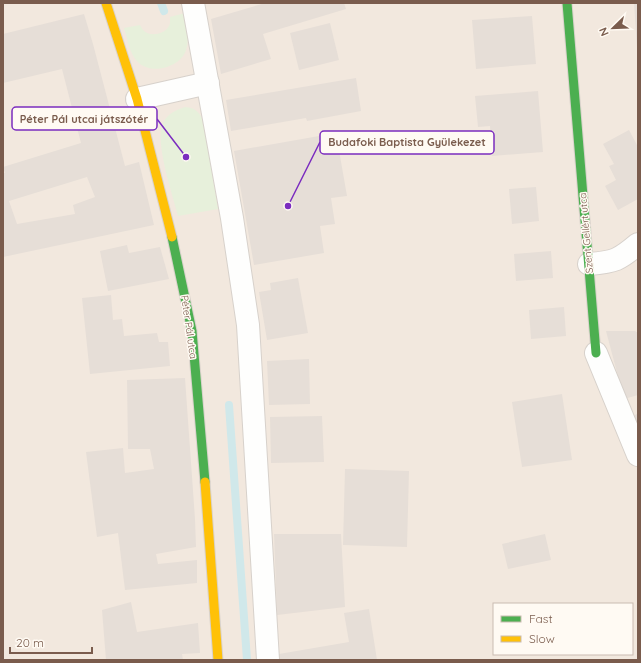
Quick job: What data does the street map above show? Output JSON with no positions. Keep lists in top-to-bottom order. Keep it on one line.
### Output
{"streets":{"street":["Szent Gellért utca","Péter Pál utca"]},"places":["Péter Pál utcai játszótér","Budafoki Baptista Gyülekezet"],"legend":["Fast","Slow"],"scale_bar":"20 m","north":"bottom left"}
